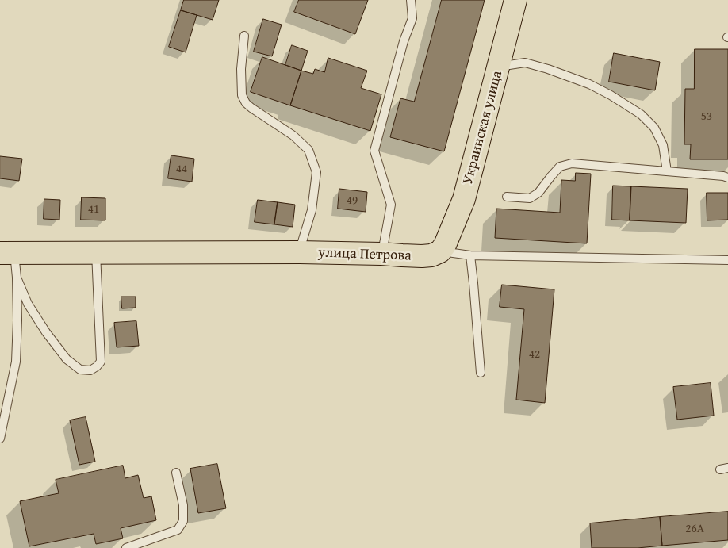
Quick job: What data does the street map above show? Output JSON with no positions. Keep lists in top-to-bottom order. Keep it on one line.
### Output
{"streets":{"main road":["Украинская улица","улица Петрова"]},"crossings":[["Украинская улица","улица Петрова"]],"house_numbers":["53","44","49","41","42","26А"]}
